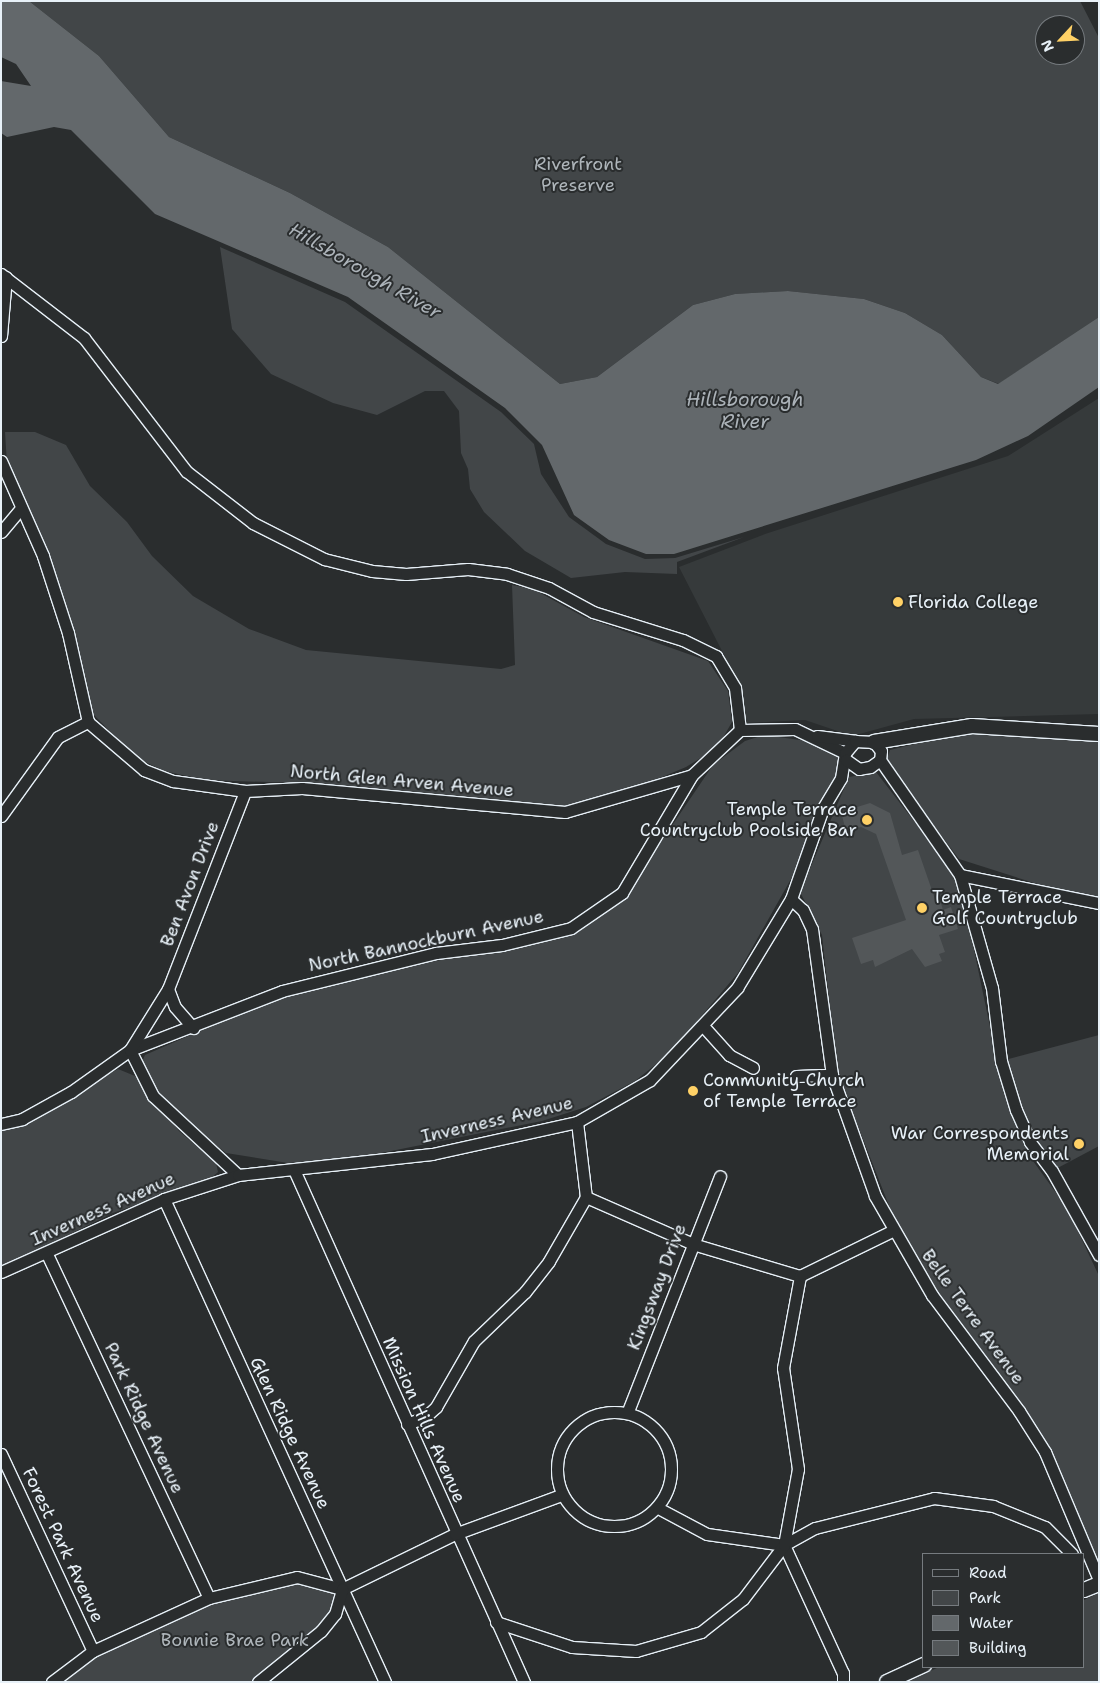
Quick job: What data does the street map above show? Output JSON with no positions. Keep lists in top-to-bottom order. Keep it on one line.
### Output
{"streets":{"street":["North Glen Arven Avenue","Ben Avon Drive","North Bannockburn Avenue","Inverness Avenue","Kingsway Drive","Belle Terre Avenue","Park Ridge Avenue","Mission Hills Avenue","Glen Ridge Avenue","Forest Park Avenue"]},"crossings":[["North Glen Arven Avenue","Ben Avon Drive"],["North Glen Arven Avenue","North Bannockburn Avenue"],["Ben Avon Drive","North Bannockburn Avenue"],["Inverness Avenue","Belle Terre Avenue"],["Inverness Avenue","Park Ridge Avenue"],["Inverness Avenue","Mission Hills Avenue"],["Inverness Avenue","Glen Ridge Avenue"]],"water":["Hillsborough River"],"parks":["Riverfront Preserve","Bonnie Brae Park"],"places":["Florida College","Temple Terrace Countryclub Poolside Bar","Temple Terrace Golf Countryclub","Community Church of Temple Terrace","War Correspondents Memorial"],"legend":["Road","Park","Water","Building"],"north":"bottom left"}
